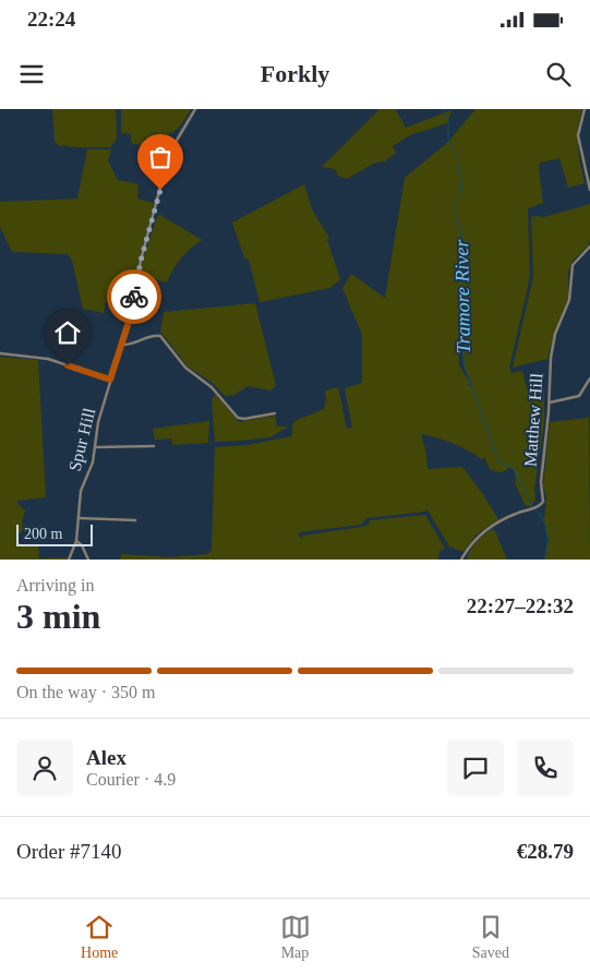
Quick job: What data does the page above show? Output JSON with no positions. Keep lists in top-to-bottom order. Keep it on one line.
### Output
{"streets":{"street":["Matthew Hill","Spur Hill"]},"water":["Tramore River"],"scale_bar":"200 m","page":{"status":"22:24","header":"Forkly","scale":"200 m","heading":["3 min","Arriving in","22:27–22:32"],"panel":["Alex","Courier · 4.9","Order #7140","€28.79"],"bar":"On the way · 350 m","tabs":["Home","Map","Saved"]}}
